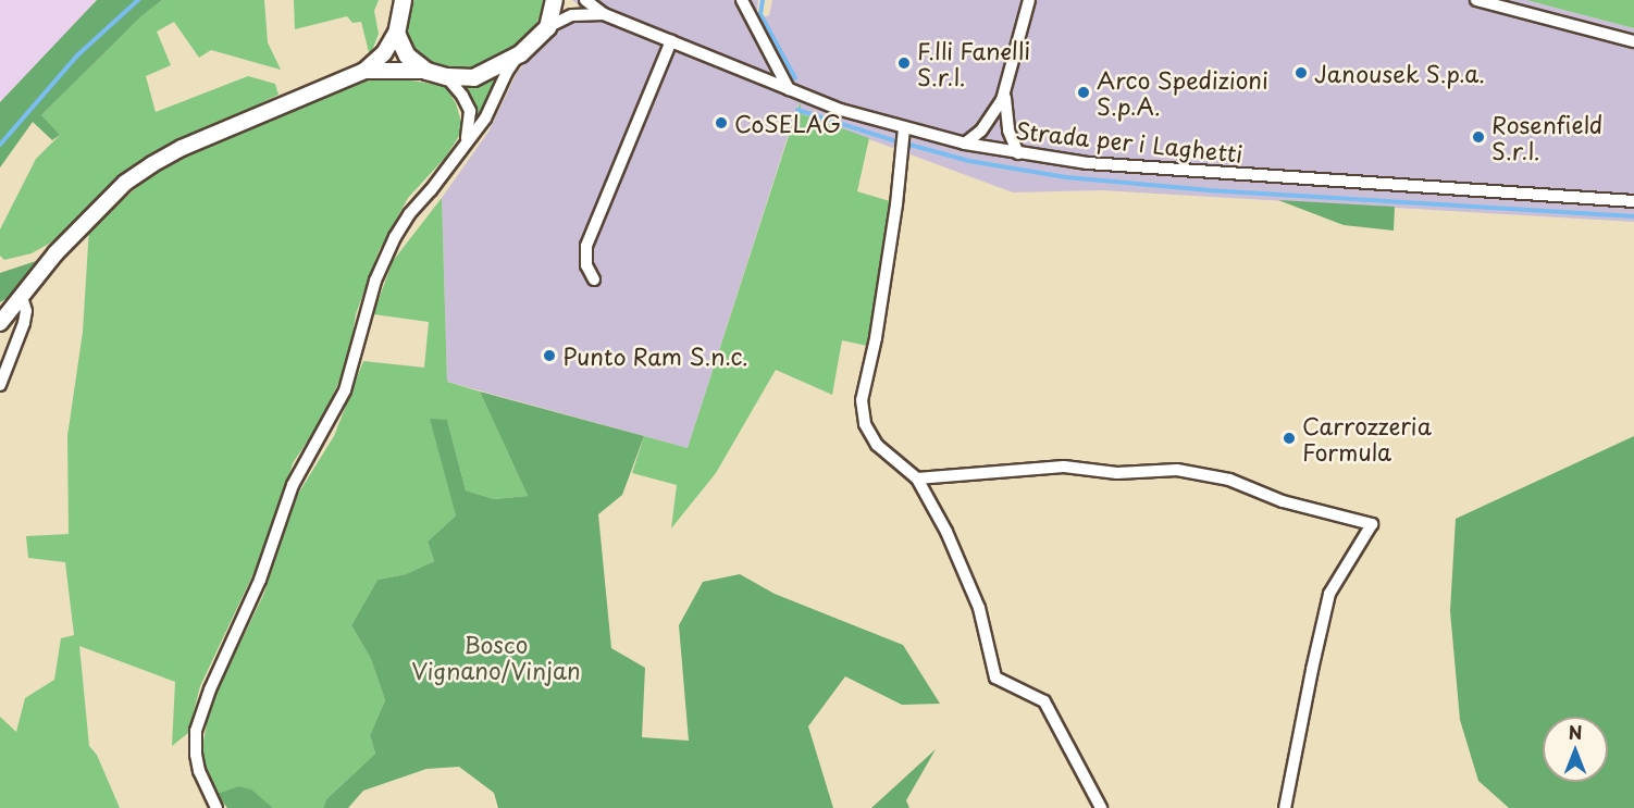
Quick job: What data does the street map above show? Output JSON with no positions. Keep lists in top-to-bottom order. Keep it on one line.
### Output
{"streets":{"street":["Strada per i Laghetti"]},"parks":["Bosco Vignano/Vinjan"],"places":["F.lli Fanelli S.r.l.","Janousek S.p.a.","Arco Spedizioni S.p.A.","CoSELAG","Rosenfield S.r.l.","Punto Ram S.n.c.","Carrozzeria Formula"],"north":"top"}
